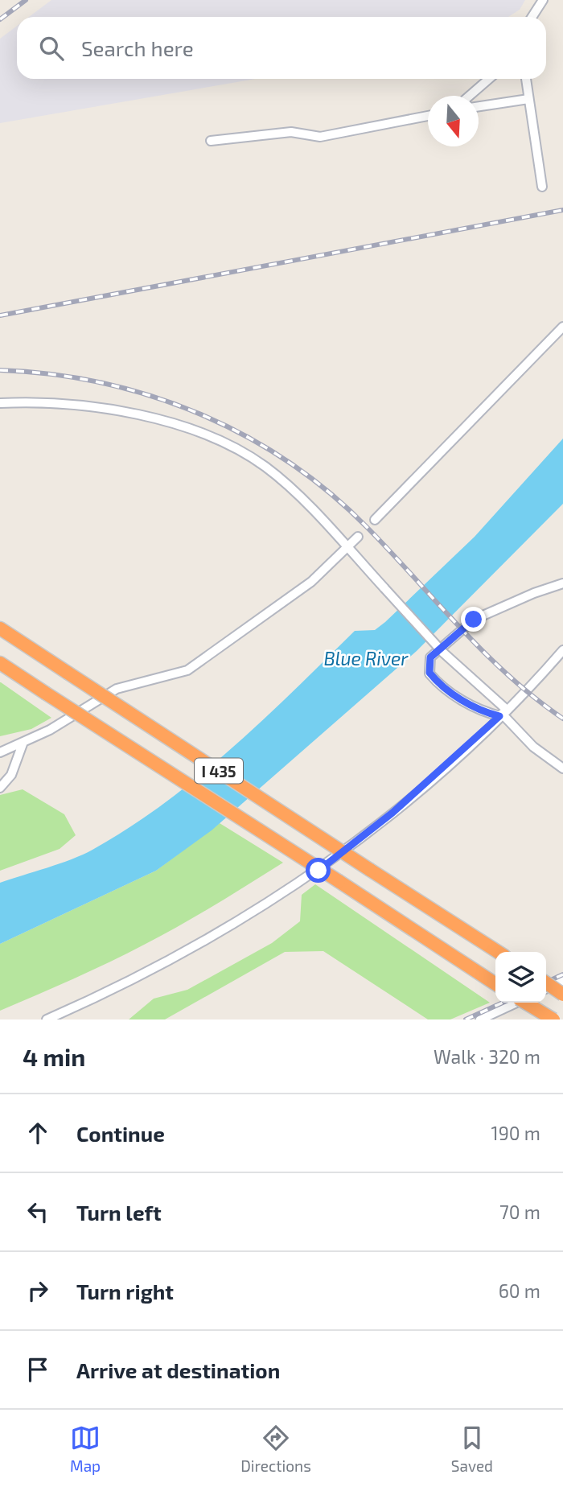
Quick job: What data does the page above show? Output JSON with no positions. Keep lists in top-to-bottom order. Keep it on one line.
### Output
{"streets":{"highway":["I 435"]},"water":["Blue River"],"north":"bottom","page":{"search":"Search here","heading":["4 min","Walk · 320 m"],"list":[["Continue","190 m"],["Turn left","70 m"],["Turn right","60 m"],"Arrive at destination"],"nav":["Map","Directions","Saved"]}}
